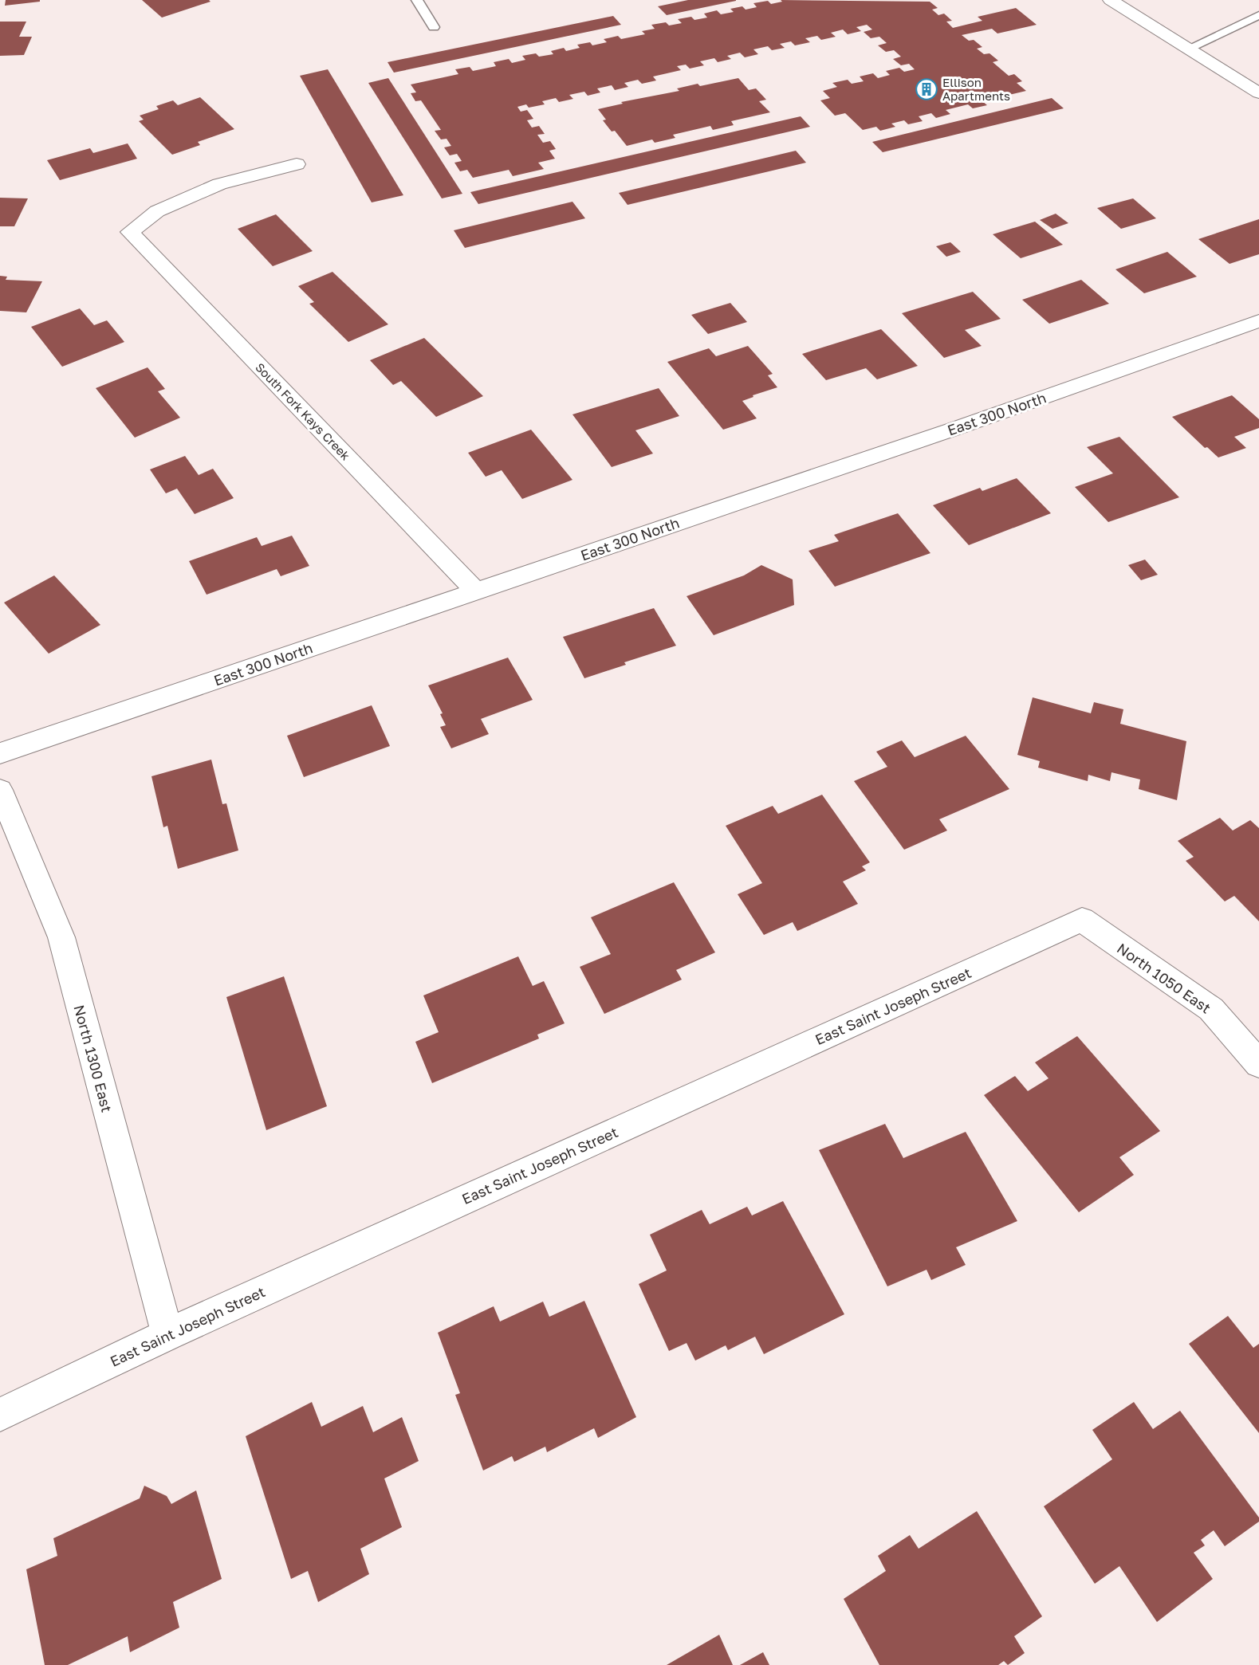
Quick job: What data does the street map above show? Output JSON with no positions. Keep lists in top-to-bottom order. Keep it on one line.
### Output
{"streets":{"street":["South Fork Kays Creek","East 300 North","North 1050 East","East Saint Joseph Street","North 1300 East"]},"crossings":[["South Fork Kays Creek","East 300 North"],["North 1050 East","East Saint Joseph Street"],["East Saint Joseph Street","North 1300 East"]],"places":{"building":["Ellison Apartments"]}}
